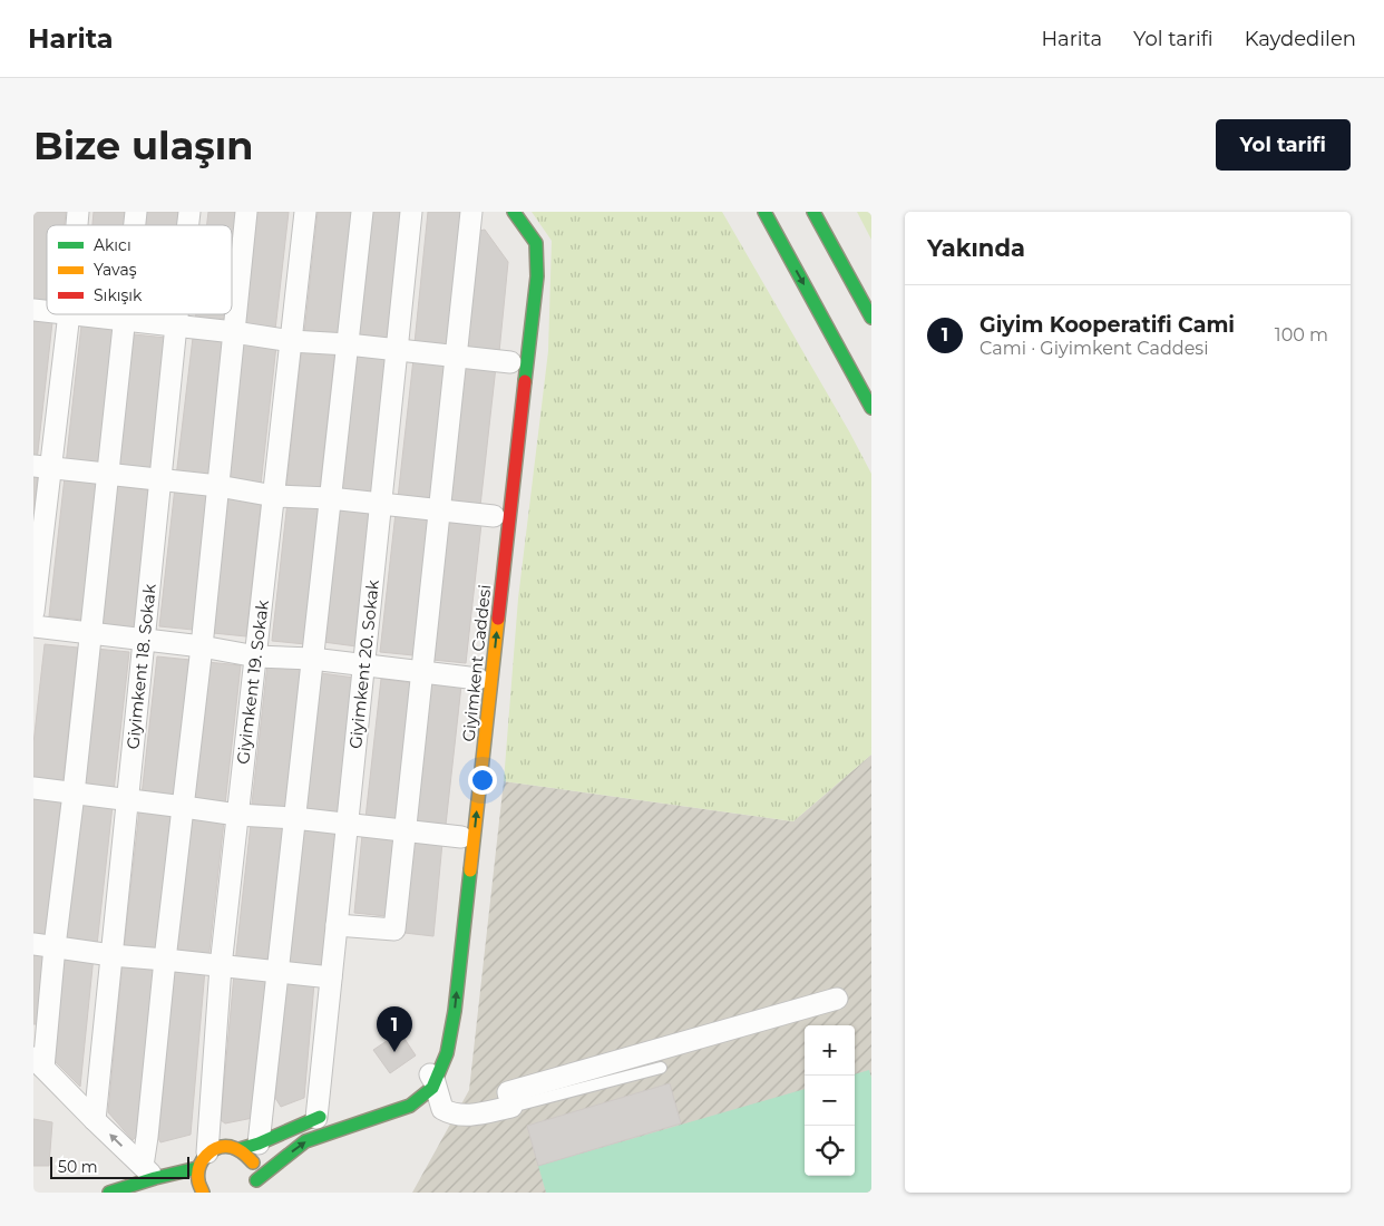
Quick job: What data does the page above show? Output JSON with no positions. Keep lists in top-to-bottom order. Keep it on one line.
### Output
{"streets":{"main road":["Giyimkent Caddesi"],"street":["Giyimkent 20. Sokak","Giyimkent 18. Sokak","Giyimkent 19. Sokak"]},"one_way":["Giyimkent Caddesi"],"legend":["Akıcı","Yavaş","Sıkışık"],"scale_bar":"50 m","page":{"header":"Harita","nav":["Harita","Yol tarifi","Kaydedilen"],"buttons":"Yol tarifi","title":"Bize ulaşın","heading":"Yakında","list":[{"mark":"1","name":"Giyim Kooperatifi Cami","note":"Cami · Giyimkent Caddesi","value":"100 m"}],"pins":"1","map_buttons":["+","−"],"scale":"50 m"}}
